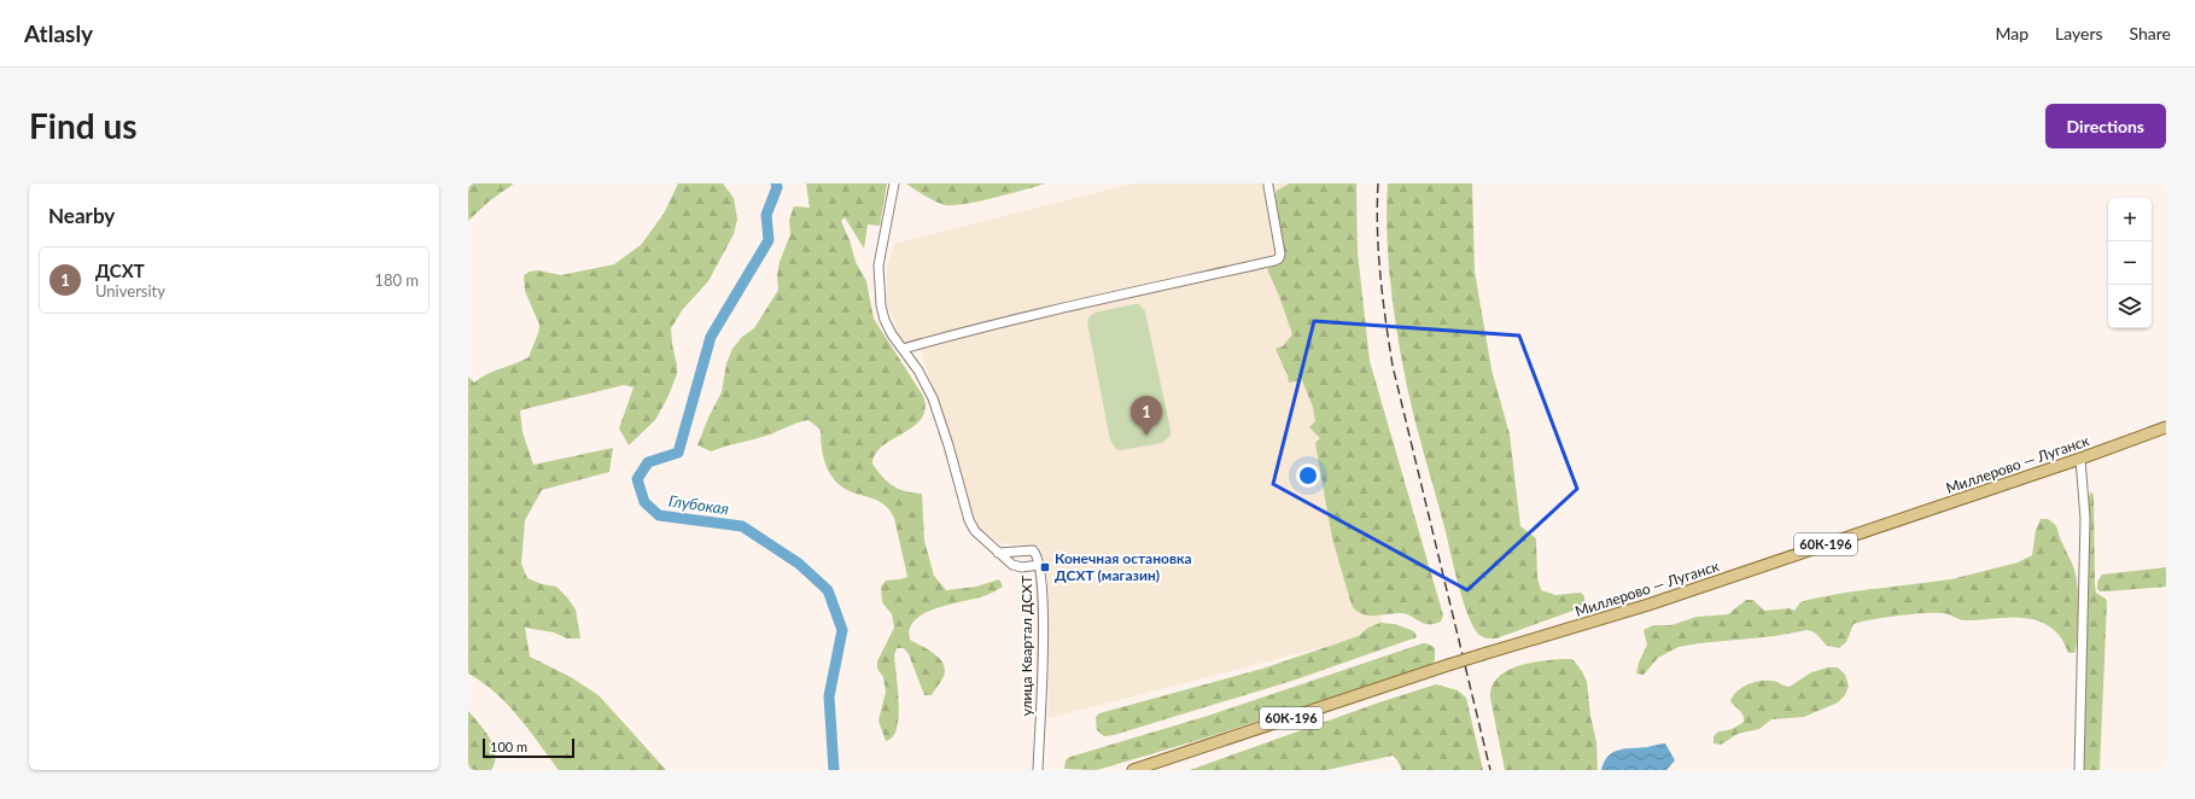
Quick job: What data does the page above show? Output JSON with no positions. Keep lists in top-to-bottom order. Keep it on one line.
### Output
{"streets":{"main road":["Миллерово — Луганск","60К-196"],"street":["улица Квартал ДСХТ"]},"water":["Глубокая"],"places":{"transit":["Конечная остановка ДСХТ (магазин)"]},"scale_bar":"100 m","page":{"header":"Atlasly","nav":["Map","Layers","Share"],"buttons":"Directions","title":"Find us","heading":"Nearby","map_buttons":["+","−"],"list":[{"mark":"1","name":"ДСХТ","note":"University","value":"180 m"}],"pins":"1","scale":"100 m"}}
